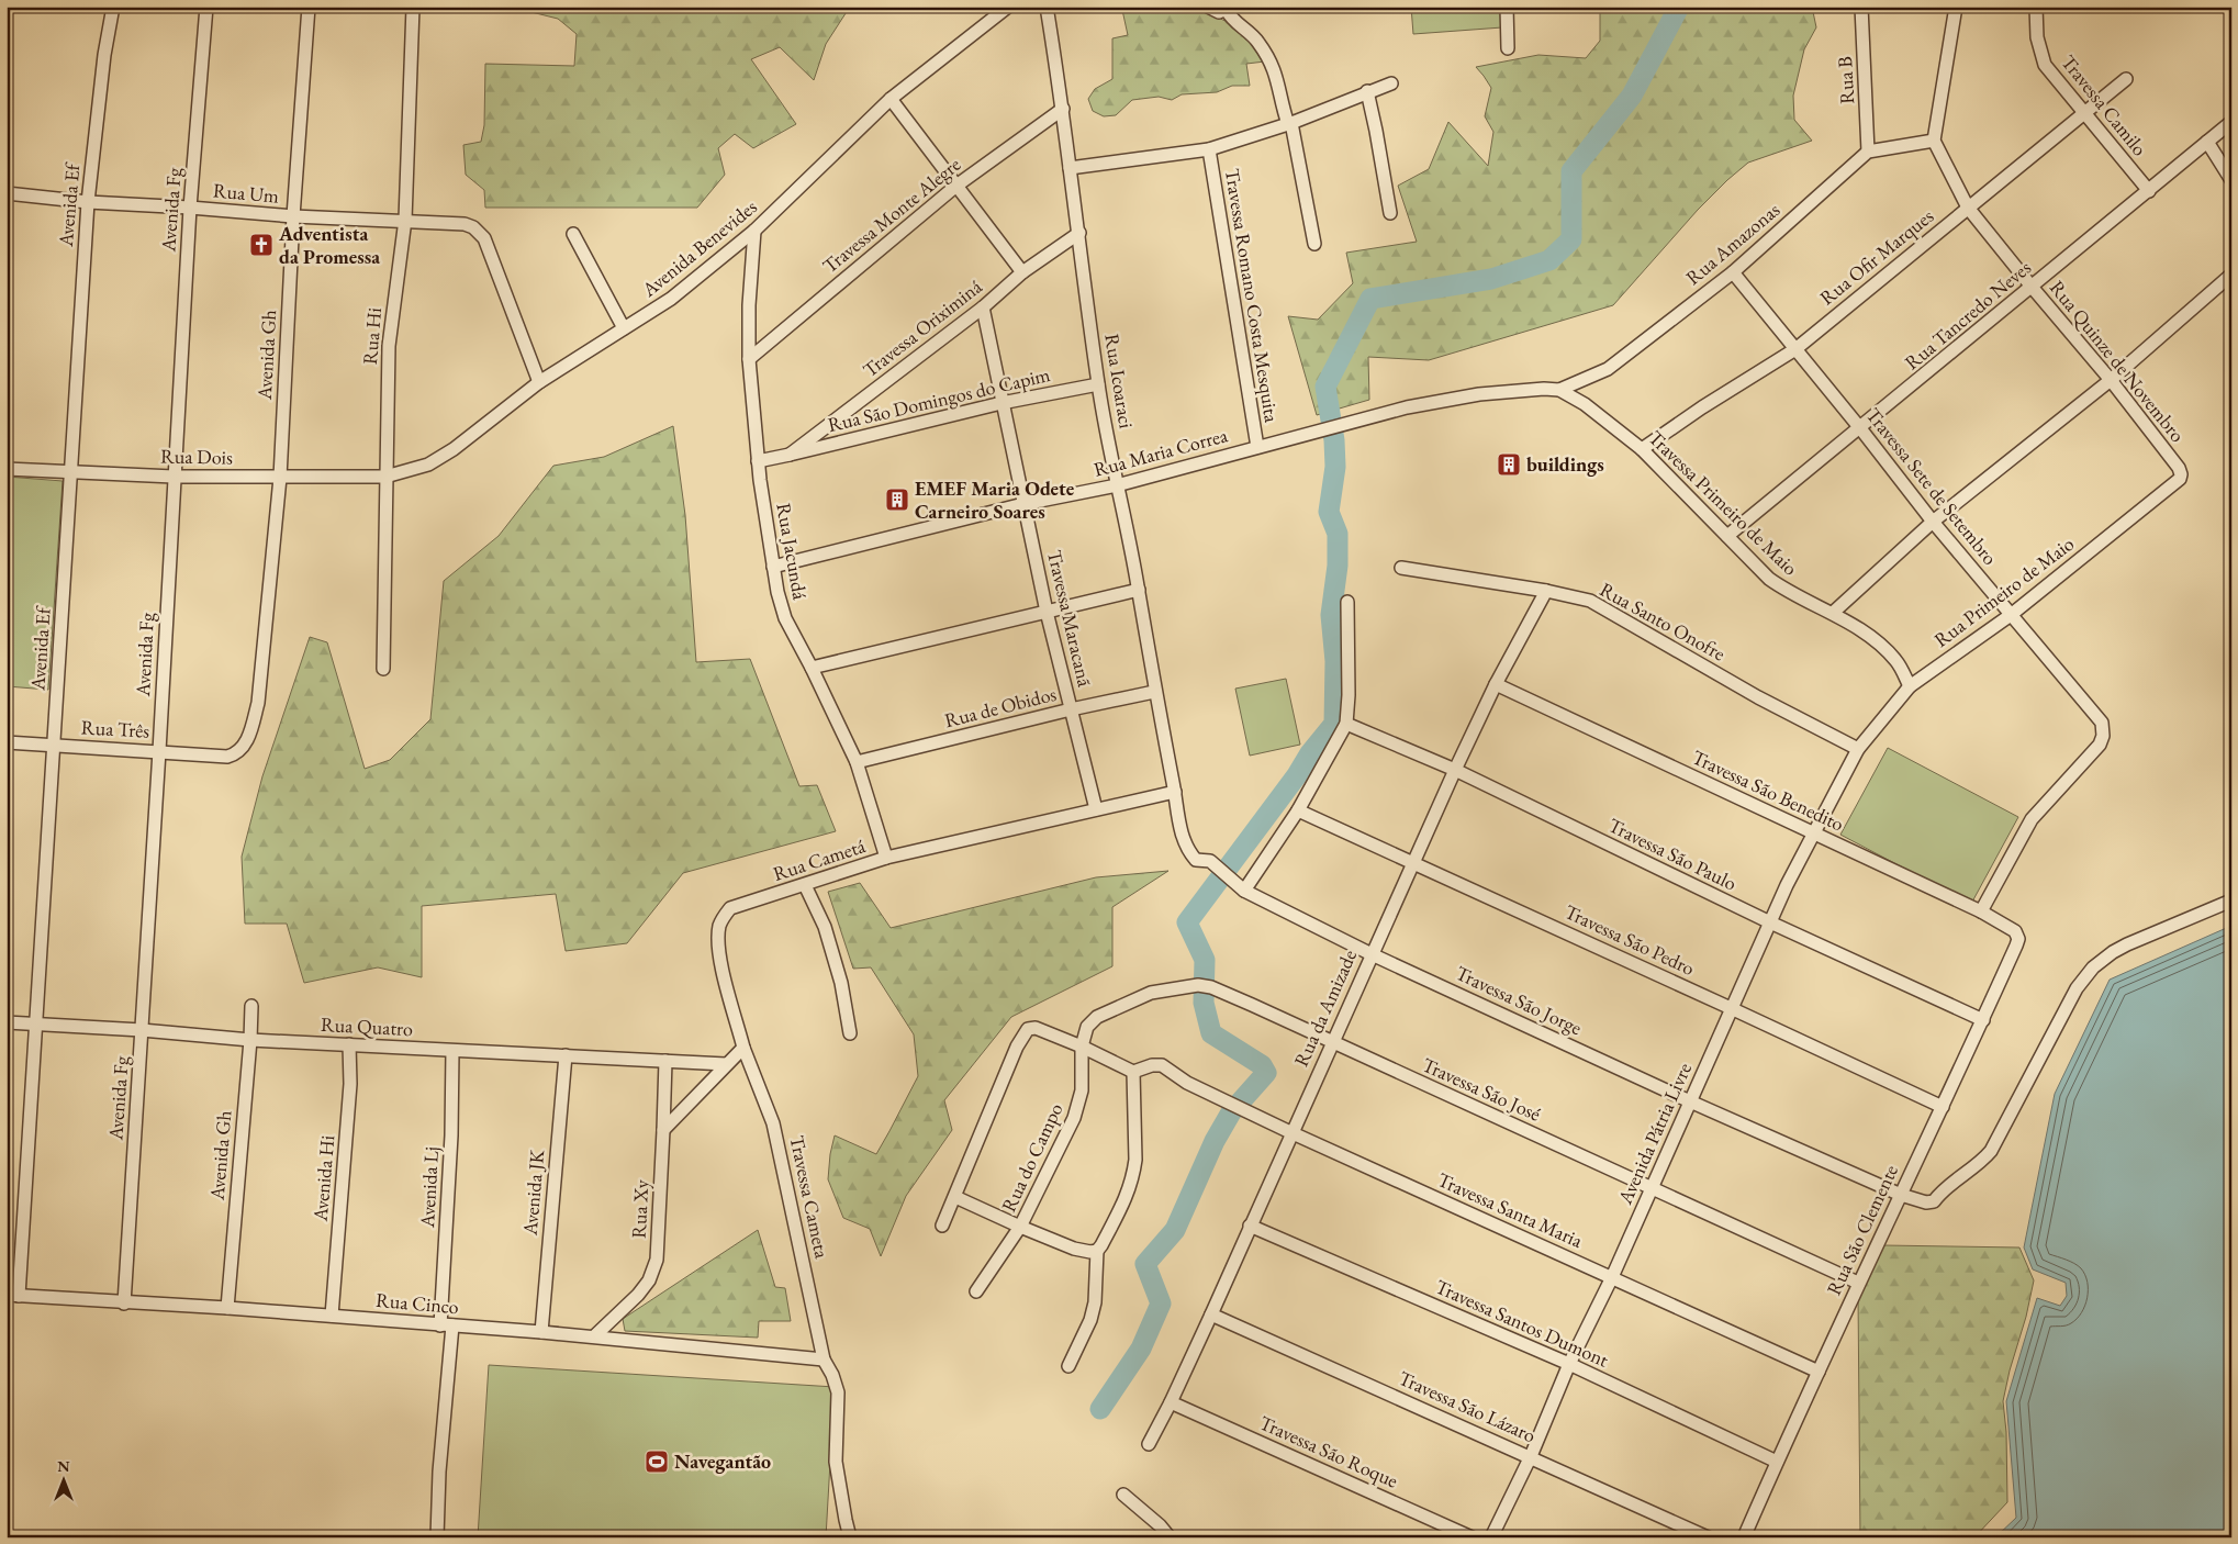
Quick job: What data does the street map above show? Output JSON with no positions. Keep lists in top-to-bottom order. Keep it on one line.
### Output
{"streets":{"street":["Rua B","Travessa Camilo","Rua Um","Avenida Ef","Avenida Fg","Travessa Monte Alegre","Rua Amazonas","Avenida Benevides","Rua Ofir Marques","Travessa Romano Costa Mesquita","Rua Tancredo Neves","Travessa Oriximiná","Rua Hi","Avenida Gh","Rua Quinze de Novembro","Rua Icoaraci","Rua São Domingos do Capim","Rua Maria Correa","Rua Dois","Travessa Sete de Setembro","Travessa Primeiro de Maio","Rua Jacundá","Rua Primeiro de Maio","Travessa Maracanã","Rua Santo Onofre","Rua de Obidos","Rua Três","Travessa São Benedito","Travessa São Paulo","Rua Cametá","Travessa São Pedro","Travessa São Jorge","Rua da Amizade","Rua Quatro","Travessa São José","Avenida Pátria Livre","Rua do Campo","Avenida Hi","Avenida Lj","Avenida JK","Travessa Cameta","Rua Xy","Travessa Santa Maria","Rua São Clemente","Rua Cinco","Travessa Santos Dumont","Travessa São Lázaro","Travessa São Roque"]},"crossings":[["Rua B","Rua Amazonas"],["Travessa Camilo","Rua Ofir Marques"],["Travessa Camilo","Rua Tancredo Neves"],["Rua Um","Avenida Ef"],["Rua Um","Avenida Fg"],["Rua Um","Avenida Benevides"],["Rua Um","Rua Hi"],["Rua Um","Avenida Gh"],["Avenida Ef","Rua Dois"],["Avenida Ef","Rua Três"],["Avenida Ef","Rua Quatro"],["Avenida Ef","Rua Cinco"],["Avenida Fg","Rua Dois"],["Avenida Fg","Rua Três"],["Avenida Fg","Rua Quatro"],["Avenida Fg","Rua Cinco"],["Travessa Monte Alegre","Rua Icoaraci"],["Travessa Monte Alegre","Rua Jacundá"],["Rua Amazonas","Rua Maria Correa"],["Rua Amazonas","Travessa Sete de Setembro"],["Rua Amazonas","Travessa Primeiro de Maio"],["Avenida Benevides","Rua Hi"],["Avenida Benevides","Rua Dois"],["Avenida Benevides","Rua Jacundá"],["Rua Ofir Marques","Rua Quinze de Novembro"],["Rua Ofir Marques","Travessa Sete de Setembro"],["Rua Ofir Marques","Travessa Primeiro de Maio"],["Travessa Romano Costa Mesquita","Rua Maria Correa"],["Rua Tancredo Neves","Rua Quinze de Novembro"],["Rua Tancredo Neves","Travessa Sete de Setembro"],["Rua Tancredo Neves","Travessa Primeiro de Maio"],["Travessa Oriximiná","Rua Icoaraci"],["Travessa Oriximiná","Rua São Domingos do Capim"],["Travessa Oriximiná","Travessa Maracanã"],["Rua Hi","Rua Dois"],["Avenida Gh","Rua Dois"],["Avenida Gh","Rua Três"],["Avenida Gh","Rua Quatro"],["Avenida Gh","Rua Cinco"],["Rua Quinze de Novembro","Rua Primeiro de Maio"],["Rua Icoaraci","Rua São Domingos do Capim"],["Rua Icoaraci","Rua Maria Correa"],["Rua Icoaraci","Rua de Obidos"],["Rua Icoaraci","Rua Cametá"],["Rua Icoaraci","Travessa São Jorge"],["Rua São Domingos do Capim","Rua Jacundá"],["Rua São Domingos do Capim","Travessa Maracanã"],["Rua Maria Correa","Travessa Primeiro de Maio"],["Rua Maria Correa","Rua Jacundá"],["Rua Maria Correa","Travessa Maracanã"],["Travessa Sete de Setembro","Rua Primeiro de Maio"],["Travessa Sete de Setembro","Travessa São Benedito"],["Travessa Primeiro de Maio","Rua Primeiro de Maio"],["Rua Jacundá","Rua de Obidos"],["Rua Jacundá","Rua Cametá"],["Rua Primeiro de Maio","Rua Santo Onofre"],["Rua Primeiro de Maio","Avenida Pátria Livre"],["Travessa Maracanã","Rua de Obidos"],["Travessa Maracanã","Rua Cametá"],["Rua Santo Onofre","Rua da Amizade"],["Rua Santo Onofre","Avenida Pátria Livre"],["Travessa São Benedito","Rua da Amizade"],["Travessa São Benedito","Avenida Pátria Livre"],["Travessa São Benedito","Rua São Clemente"],["Travessa São Paulo","Rua da Amizade"],["Travessa São Paulo","Avenida Pátria Livre"],["Travessa São Paulo","Rua São Clemente"],["Rua Cametá","Travessa São Jorge"],["Rua Cametá","Travessa Cameta"],["Travessa São Pedro","Rua da Amizade"],["Travessa São Pedro","Avenida Pátria Livre"],["Travessa São Pedro","Rua São Clemente"],["Travessa São Jorge","Rua da Amizade"],["Travessa São Jorge","Avenida Pátria Livre"],["Travessa São Jorge","Rua São Clemente"],["Rua da Amizade","Travessa São José"],["Rua da Amizade","Travessa Santa Maria"],["Rua da Amizade","Travessa Santos Dumont"],["Rua da Amizade","Travessa São Lázaro"],["Rua da Amizade","Travessa São Roque"],["Rua Quatro","Avenida Hi"],["Rua Quatro","Avenida Lj"],["Rua Quatro","Avenida JK"],["Rua Quatro","Rua Xy"],["Travessa São José","Avenida Pátria Livre"],["Travessa São José","Rua do Campo"],["Travessa São José","Rua São Clemente"],["Avenida Pátria Livre","Travessa Santa Maria"],["Avenida Pátria Livre","Travessa Santos Dumont"],["Avenida Pátria Livre","Travessa São Lázaro"],["Avenida Hi","Rua Cinco"],["Avenida Lj","Rua Cinco"],["Avenida JK","Rua Cinco"],["Travessa Cameta","Rua Cinco"],["Rua Xy","Rua Cinco"],["Travessa Santa Maria","Rua São Clemente"],["Rua São Clemente","Travessa Santos Dumont"]],"places":{"church":["Adventista da Promessa"],"building":["buildings","EMEF Maria Odete Carneiro Soares"],"sports":["Navegantão"]},"north":"top"}
